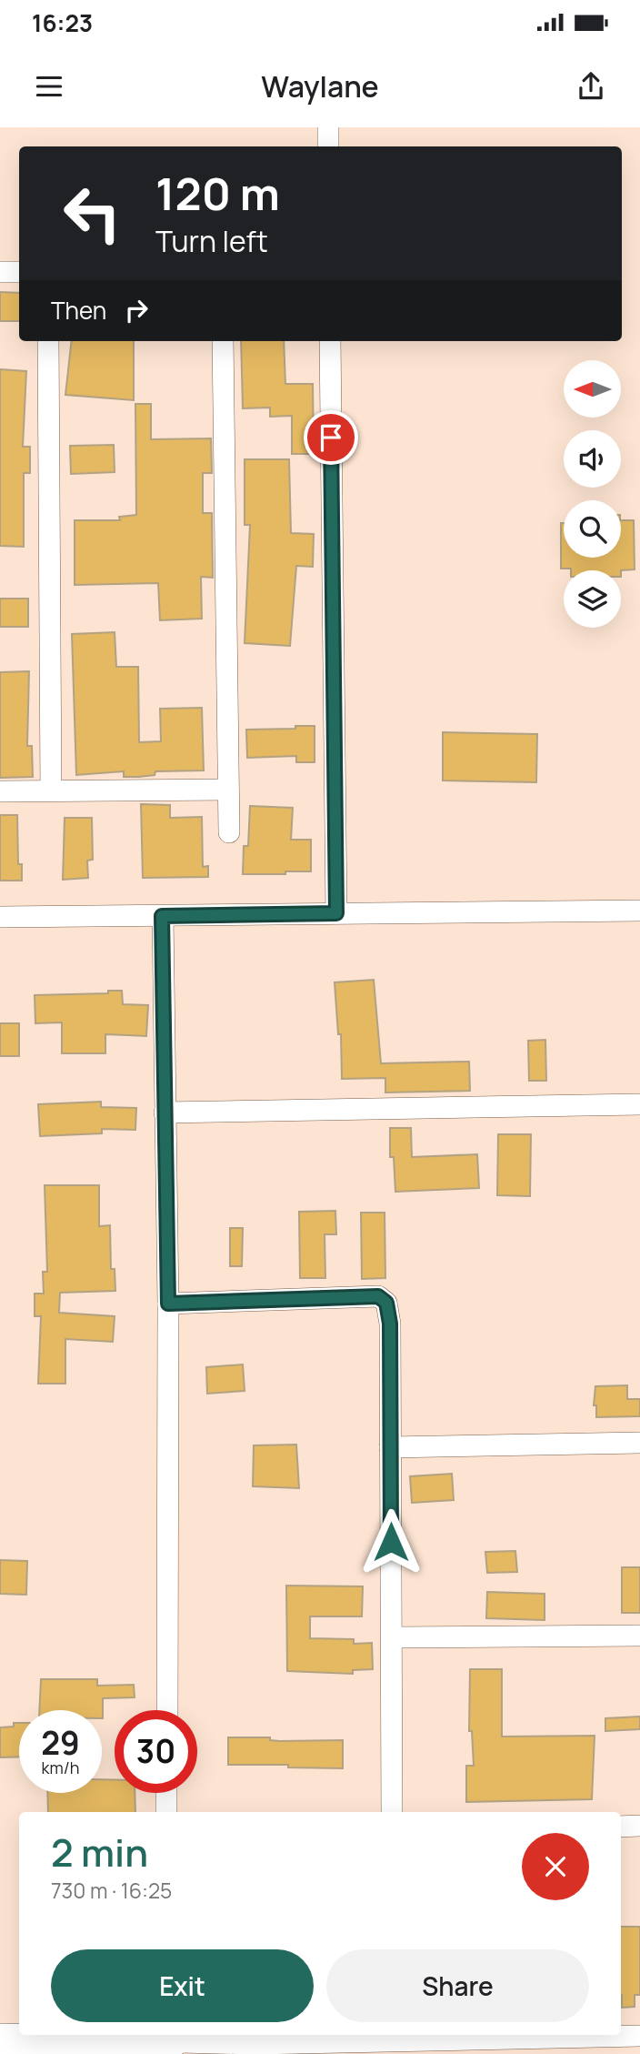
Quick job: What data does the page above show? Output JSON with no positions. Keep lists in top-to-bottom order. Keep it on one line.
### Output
{"north":"left","page":{"status":"16:23","header":"Waylane","turn":["120 m","Turn left"],"then":"Then","speed":"29 km/h","limit":"30","heading":["2 min","730 m · 16:25"],"buttons":["Exit","Share"]}}
